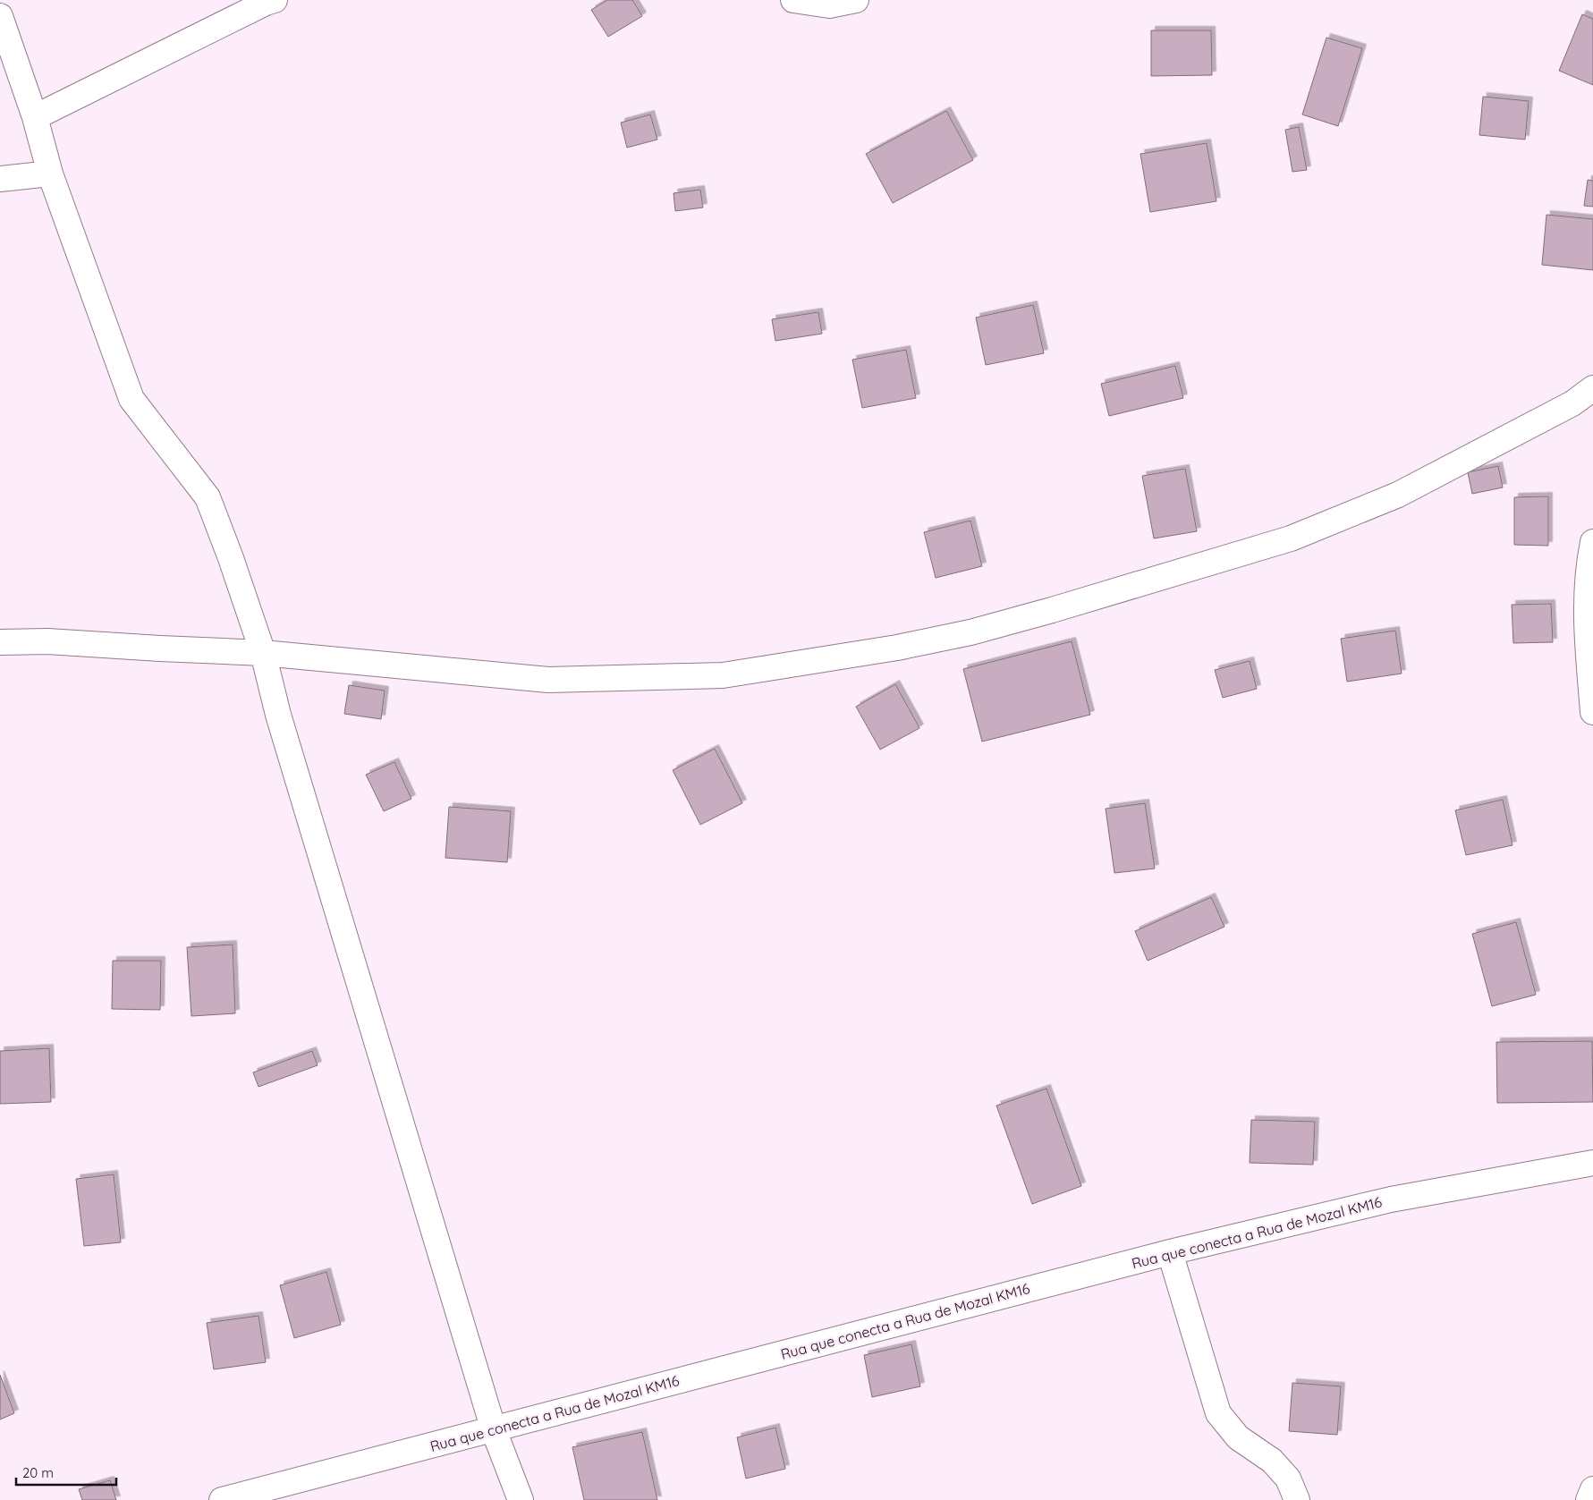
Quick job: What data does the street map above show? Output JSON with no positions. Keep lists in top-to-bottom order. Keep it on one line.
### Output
{"streets":{"street":["Rua que conecta a Rua de Mozal KM16"]},"scale_bar":"20 m"}
